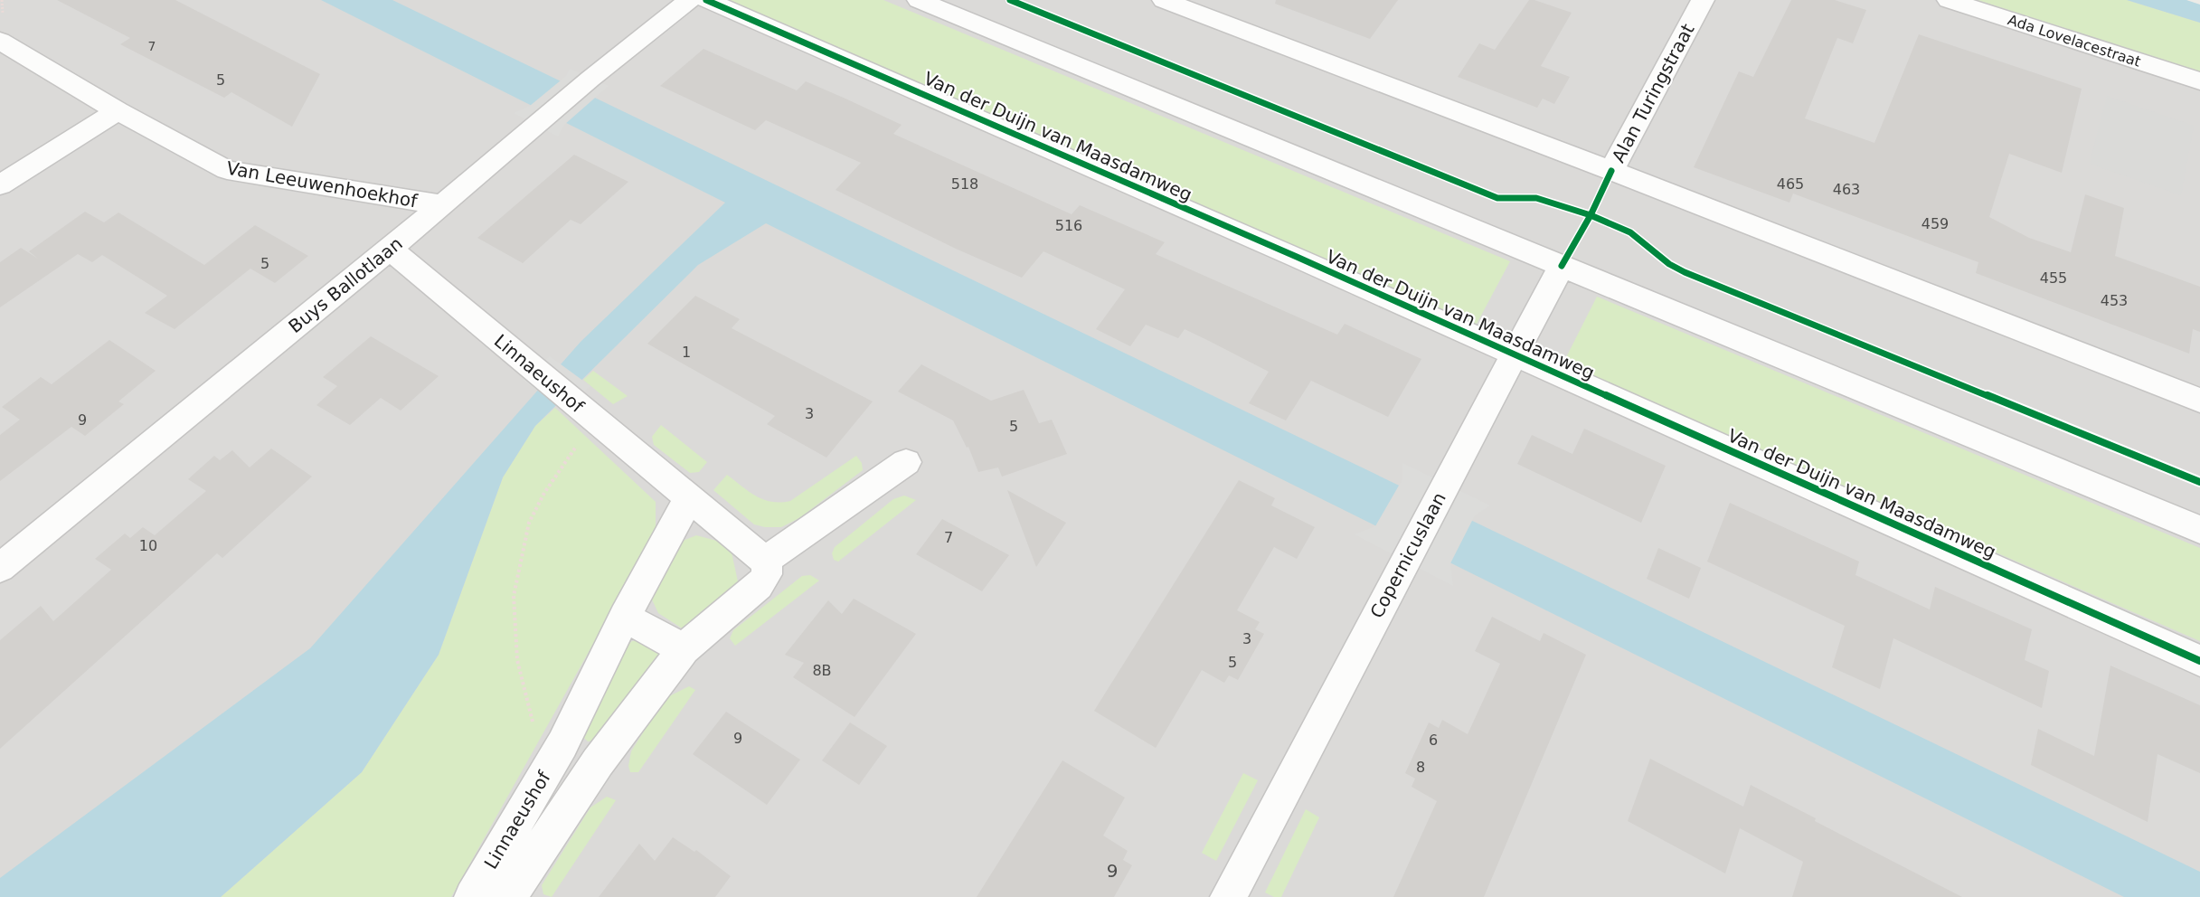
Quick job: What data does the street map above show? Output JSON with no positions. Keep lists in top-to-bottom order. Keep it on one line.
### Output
{"streets":{"street":["Ada Lovelacestraat","Alan Turingstraat","Van der Duijn van Maasdamweg","Van Leeuwenhoekhof","Buys Ballotlaan","Linnaeushof","Copernicuslaan"]},"crossings":[["Van der Duijn van Maasdamweg","Copernicuslaan"],["Van Leeuwenhoekhof","Buys Ballotlaan"],["Buys Ballotlaan","Linnaeushof"]],"house_numbers":["7","5","518","465","463","459","516","5","455","453","1","3","9","5","7","10","3","5","8B","9","6","8","9"]}
